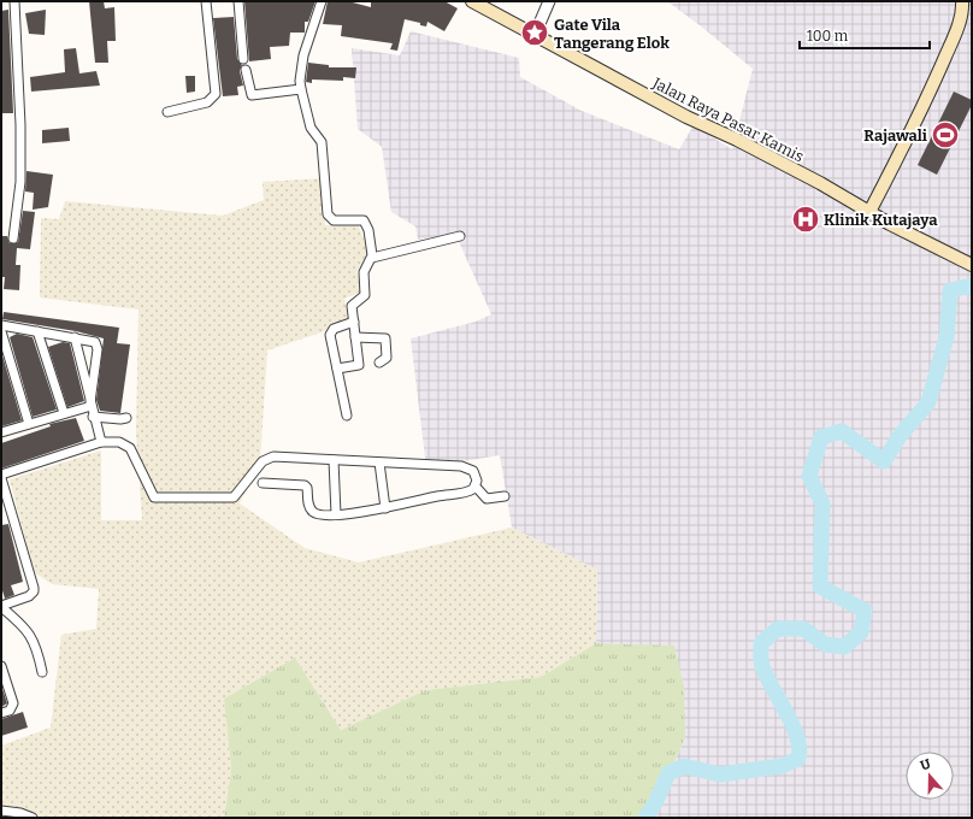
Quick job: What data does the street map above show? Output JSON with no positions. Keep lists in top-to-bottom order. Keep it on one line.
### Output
{"streets":{"main road":["Jalan Raya Pasar Kamis"]},"places":{"place":["Gate Vila Tangerang Elok"],"sports":["Rajawali"],"hospital":["Klinik Kutajaya"]},"scale_bar":"100 m","north":"top"}
